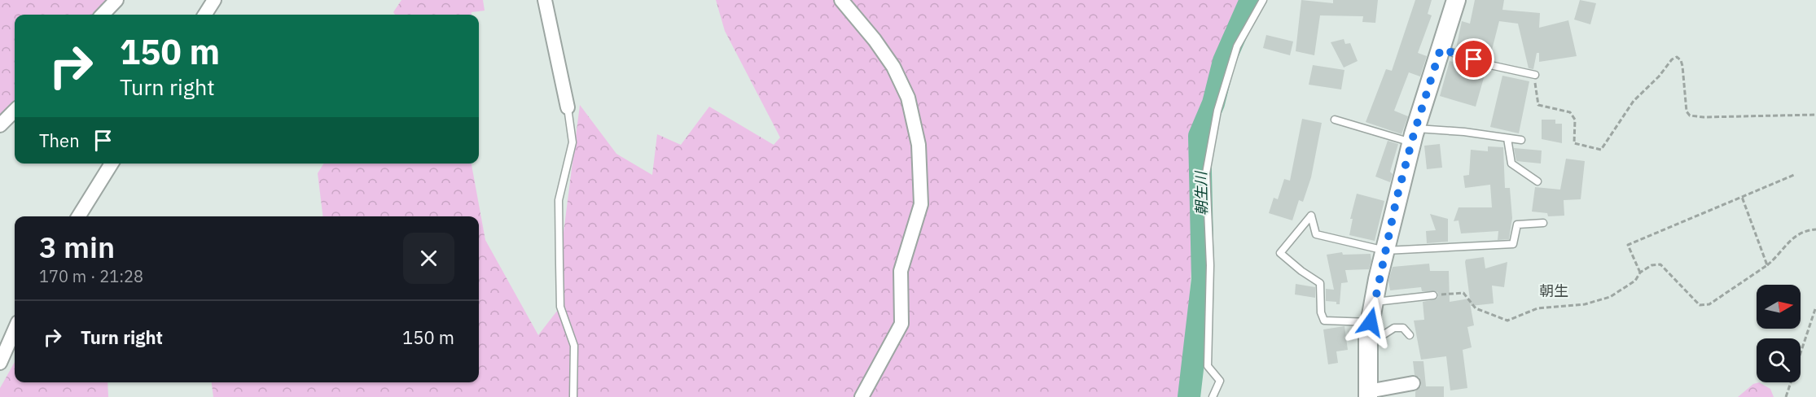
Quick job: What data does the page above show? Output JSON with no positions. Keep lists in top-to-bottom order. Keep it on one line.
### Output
{"districts":["朝生"],"water":["朝生川"],"north":"right","page":{"turn":["150 m","Turn right"],"then":"Then","heading":["3 min","170 m · 21:28"],"list":[{"name":"Turn right","value":"150 m"}]}}
